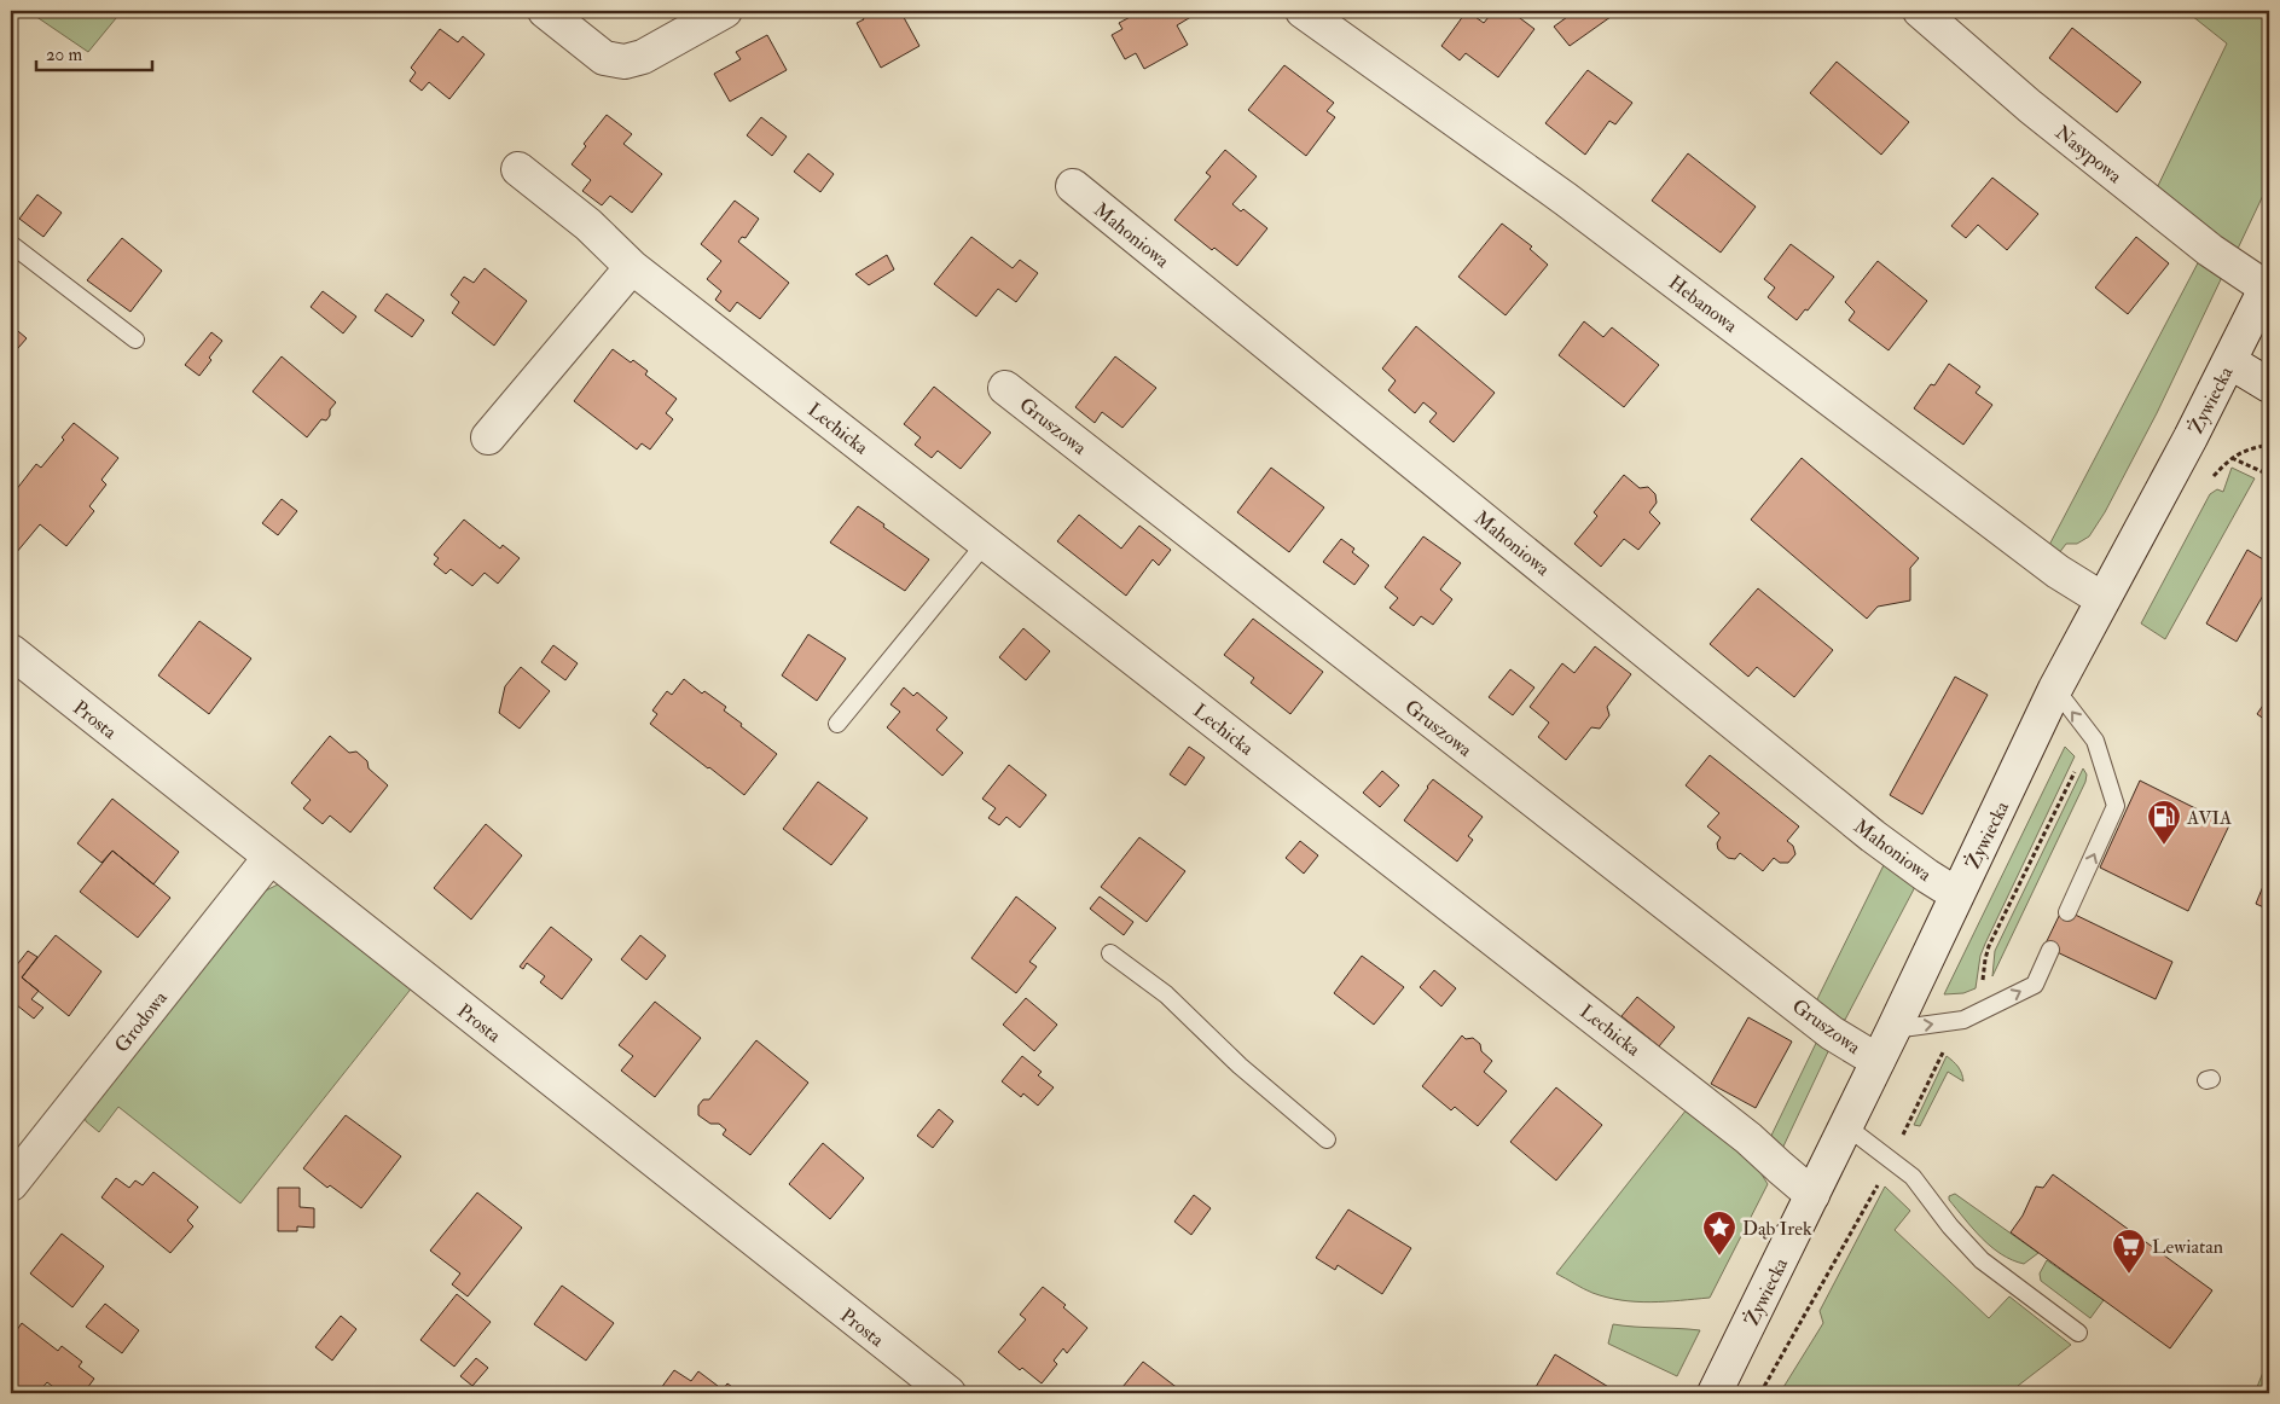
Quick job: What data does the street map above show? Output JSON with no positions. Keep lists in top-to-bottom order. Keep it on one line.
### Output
{"streets":{"street":["Nasypowa","Mahoniowa","Hebanowa","Żywiecka","Gruszowa","Lechicka","Prosta","Grodowa"]},"crossings":[["Nasypowa","Żywiecka"],["Mahoniowa","Żywiecka"],["Hebanowa","Żywiecka"],["Żywiecka","Gruszowa"],["Żywiecka","Lechicka"],["Prosta","Grodowa"]],"places":{"fuel station":["AVIA"],"place":["Dąb Irek"],"supermarket":["Lewiatan"]},"scale_bar":"20 m"}
